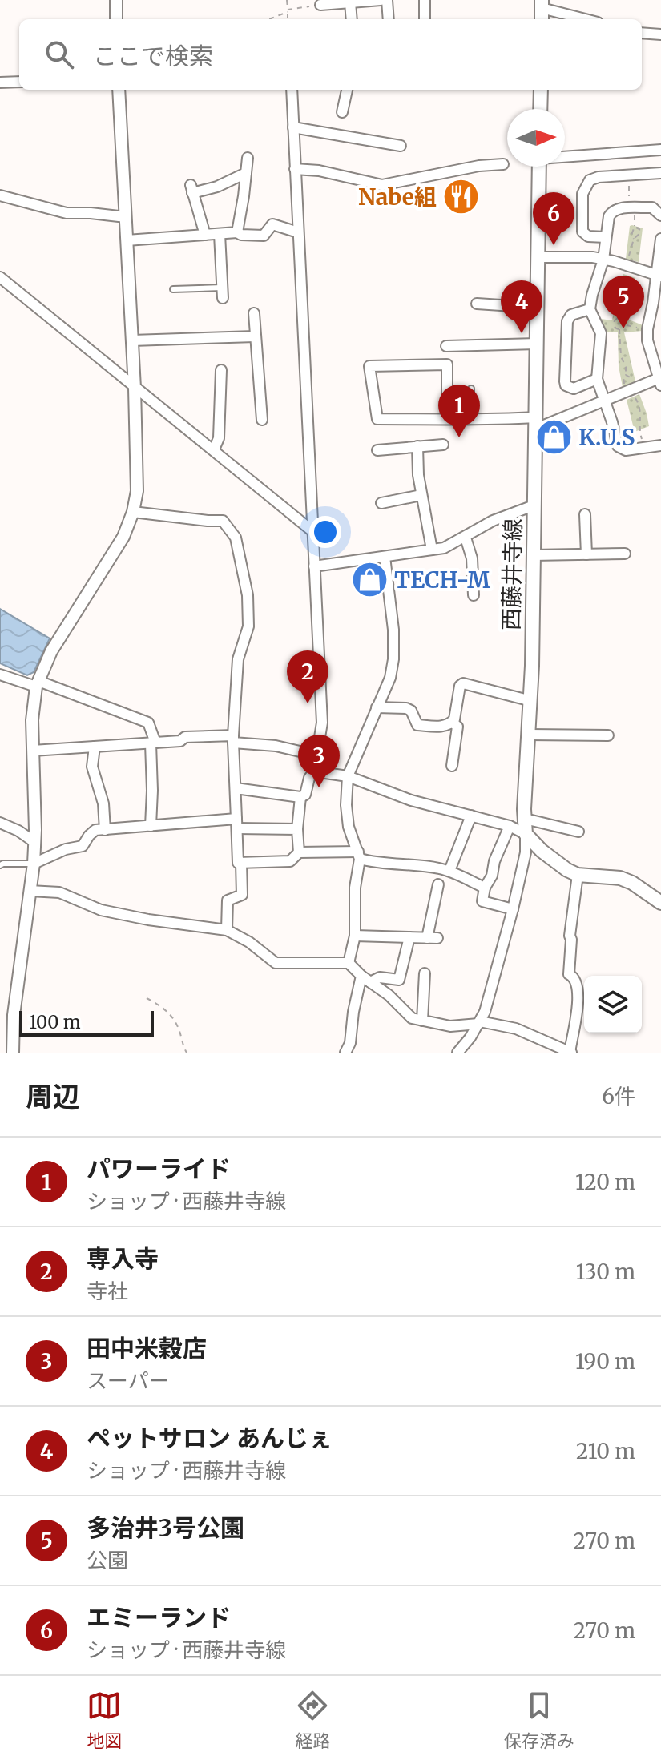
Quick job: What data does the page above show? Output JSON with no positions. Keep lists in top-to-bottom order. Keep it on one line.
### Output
{"streets":{"main road":["西藤井寺線"]},"places":{"restaurant":["Nabe組"],"shop":["K.U.S","TECH-M"]},"scale_bar":"100 m","north":"right","page":{"search":"ここで検索","pins":["6","5","4","1","2","3"],"scale":"100 m","heading":["周辺","6件"],"list":[{"mark":"1","name":"パワーライド","note":"ショップ · 西藤井寺線","value":"120 m"},{"mark":"2","name":"専入寺","note":"寺社","value":"130 m"},{"mark":"3","name":"田中米穀店","note":"スーパー","value":"190 m"},{"mark":"4","name":"ペットサロン あんじぇ","note":"ショップ · 西藤井寺線","value":"210 m"},{"mark":"5","name":"多治井3号公園","note":"公園","value":"270 m"},{"mark":"6","name":"エミーランド","note":"ショップ · 西藤井寺線","value":"270 m"}],"nav":["地図","経路","保存済み"]}}
